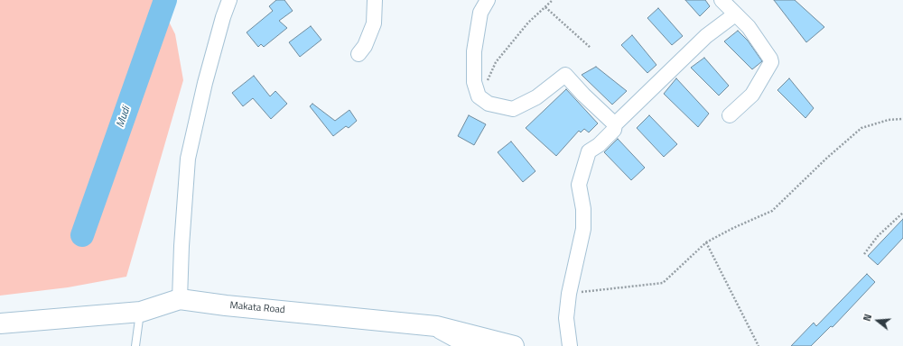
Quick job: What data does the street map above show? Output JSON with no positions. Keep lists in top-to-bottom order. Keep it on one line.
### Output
{"streets":{"main road":["Makata Road"]},"water":["Mudi"],"north":"left"}
